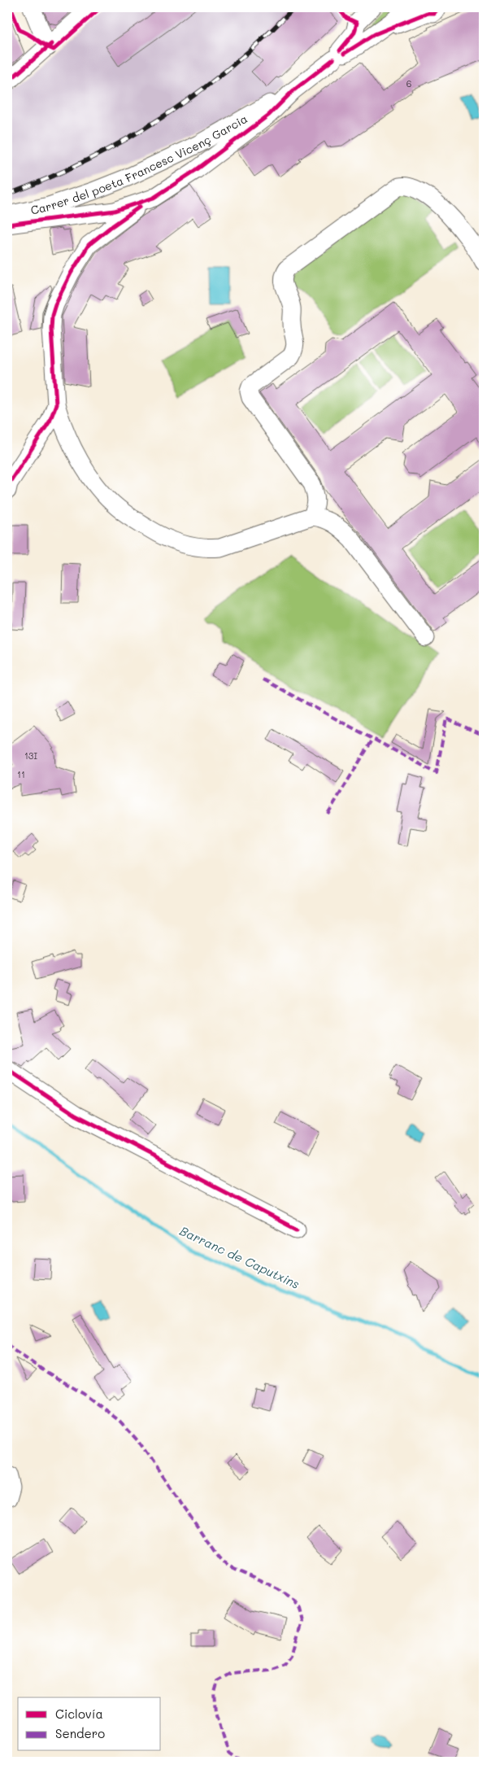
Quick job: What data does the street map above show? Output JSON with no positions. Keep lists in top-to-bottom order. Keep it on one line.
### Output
{"streets":{"street":["Carrer del poeta Francesc Vicenç Garcia"]},"water":["Barranc de Caputxins"],"house_numbers":["6","13I","11"],"legend":["Ciclovía","Sendero"]}
